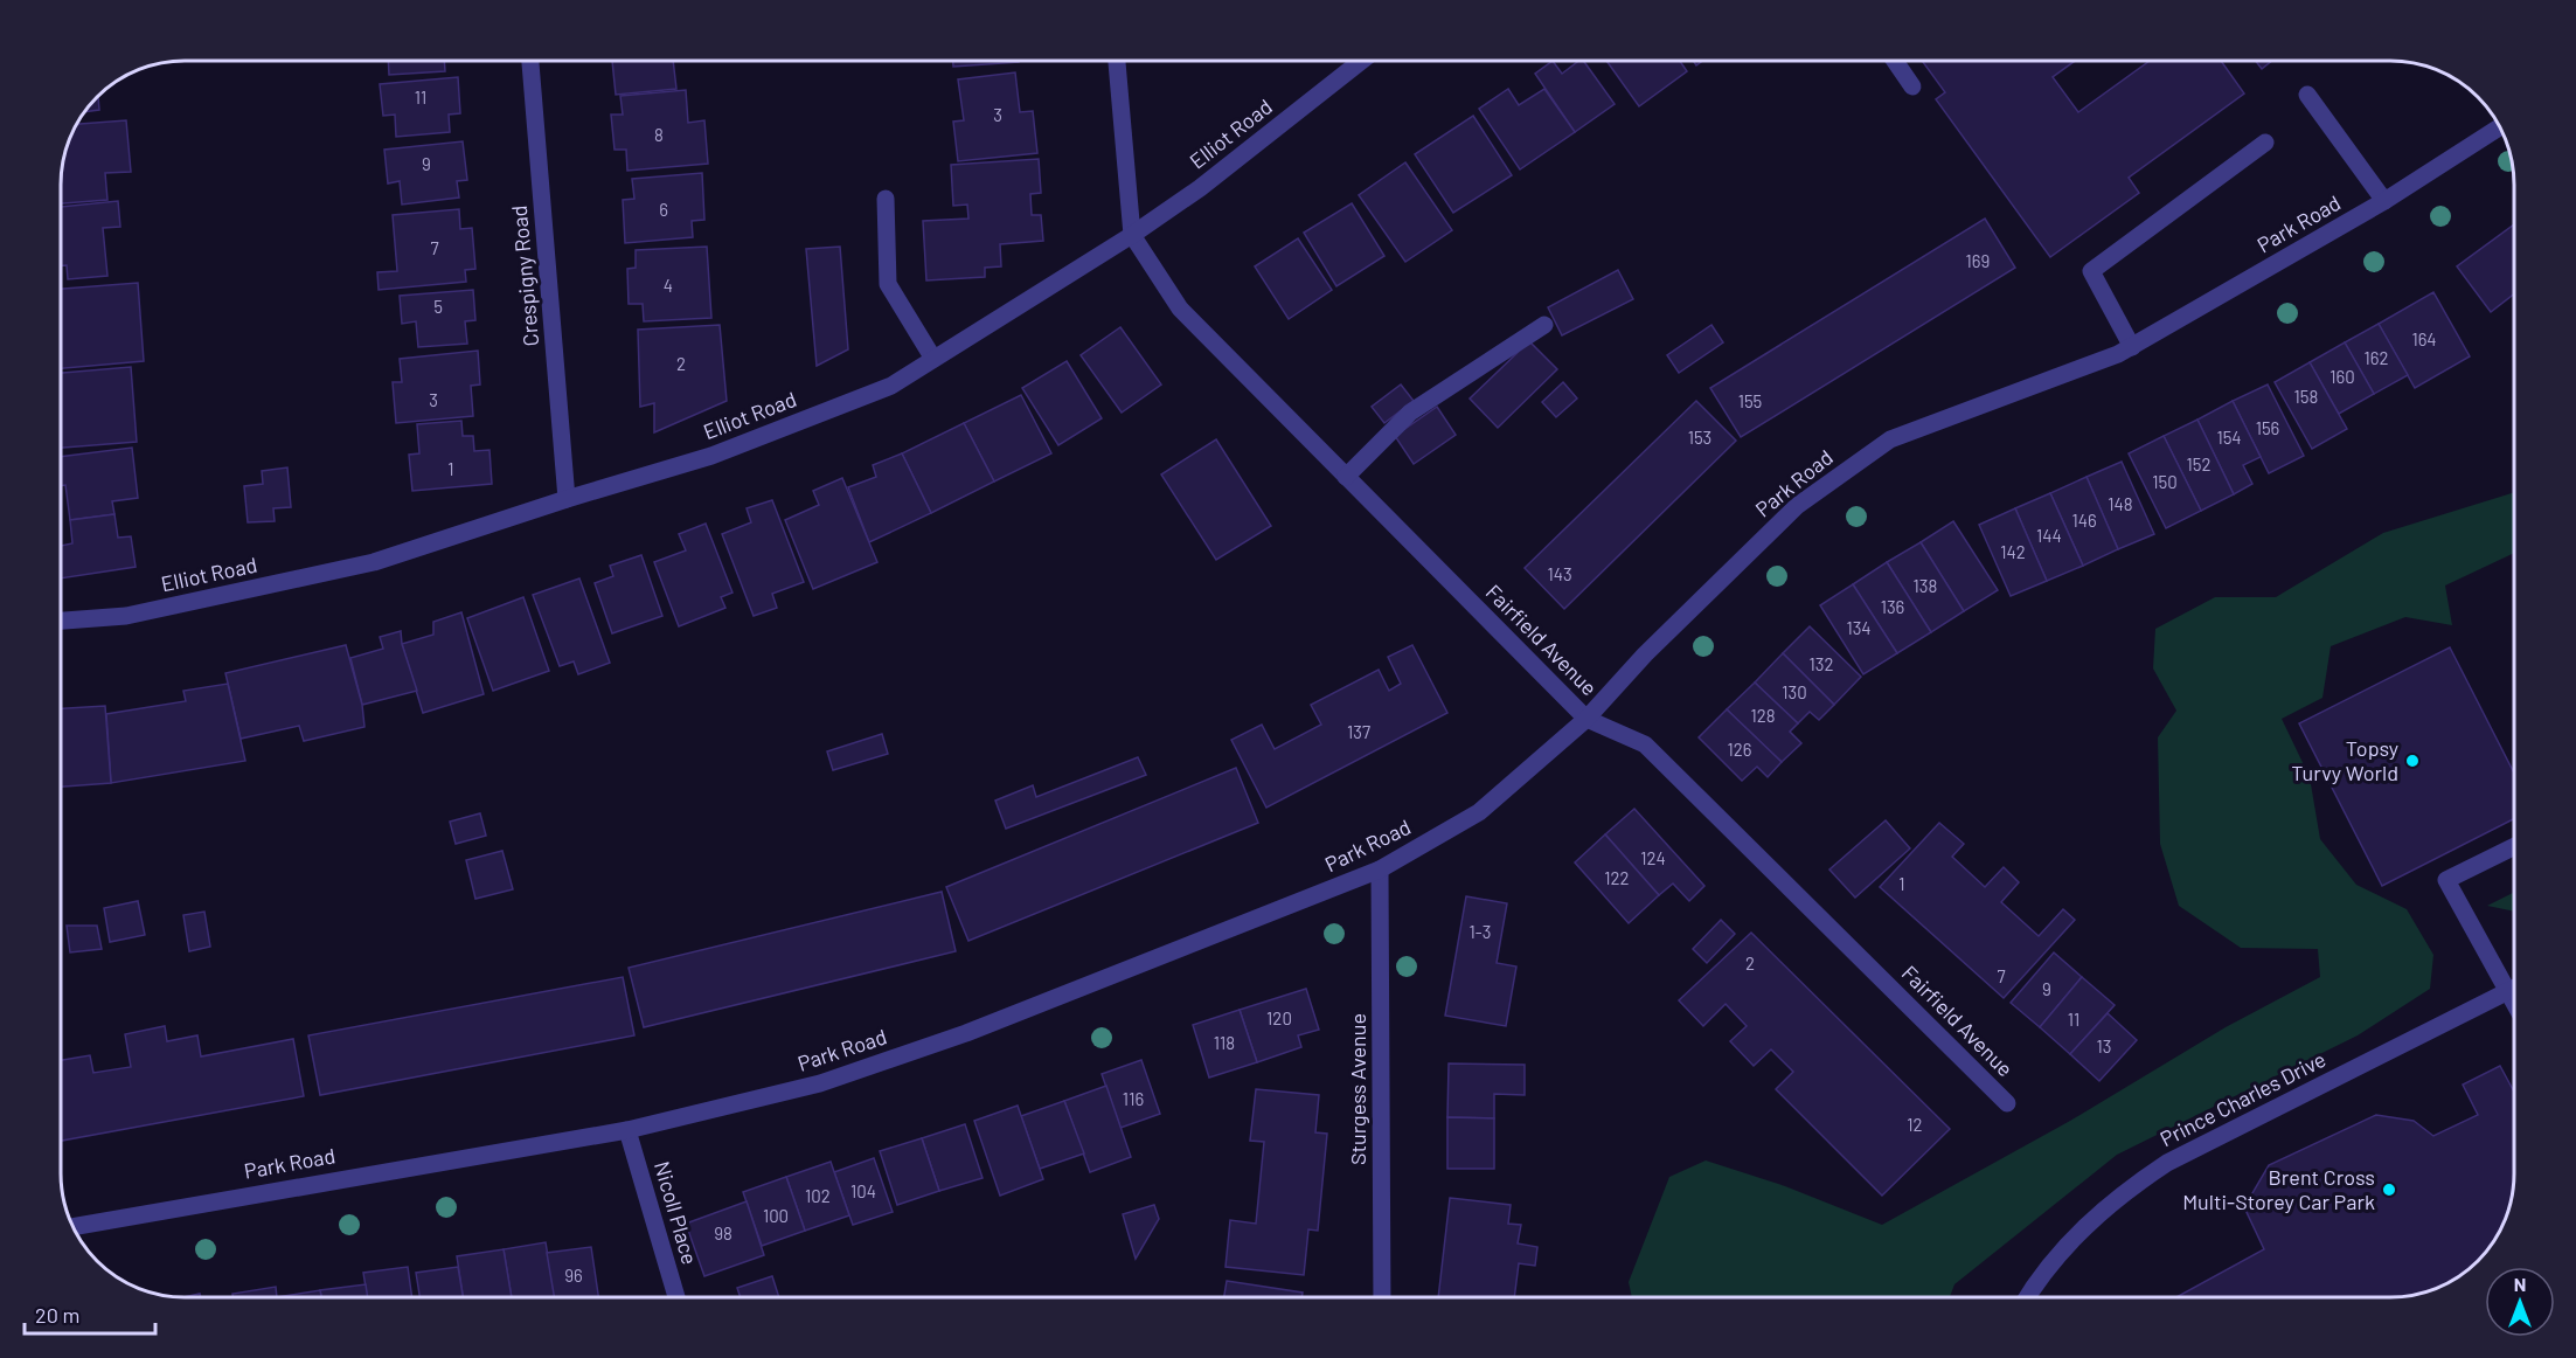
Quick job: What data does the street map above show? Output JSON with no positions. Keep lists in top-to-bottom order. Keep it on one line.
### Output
{"streets":{"street":["Elliot Road","Park Road","Crespigny Road","Fairfield Avenue","Sturgess Avenue","Prince Charles Drive","Nicoll Place"]},"crossings":[["Elliot Road","Crespigny Road"],["Elliot Road","Fairfield Avenue"],["Park Road","Fairfield Avenue"],["Park Road","Sturgess Avenue"],["Park Road","Nicoll Place"]],"places":["Topsy Turvy World","Brent Cross Multi-Storey Car Park"],"house_numbers":["11","3","8","9","6","7","169","4","5","164","162","2","160","158","3","155","156","153","154","152","1","150","148","146","144","142","143","138","136","134","132","130","128","137","126","124","122","1","1-3","2","7","9","120","11","118","13","116","12","104","102","100","98","96"],"scale_bar":"20 m","north":"top"}
